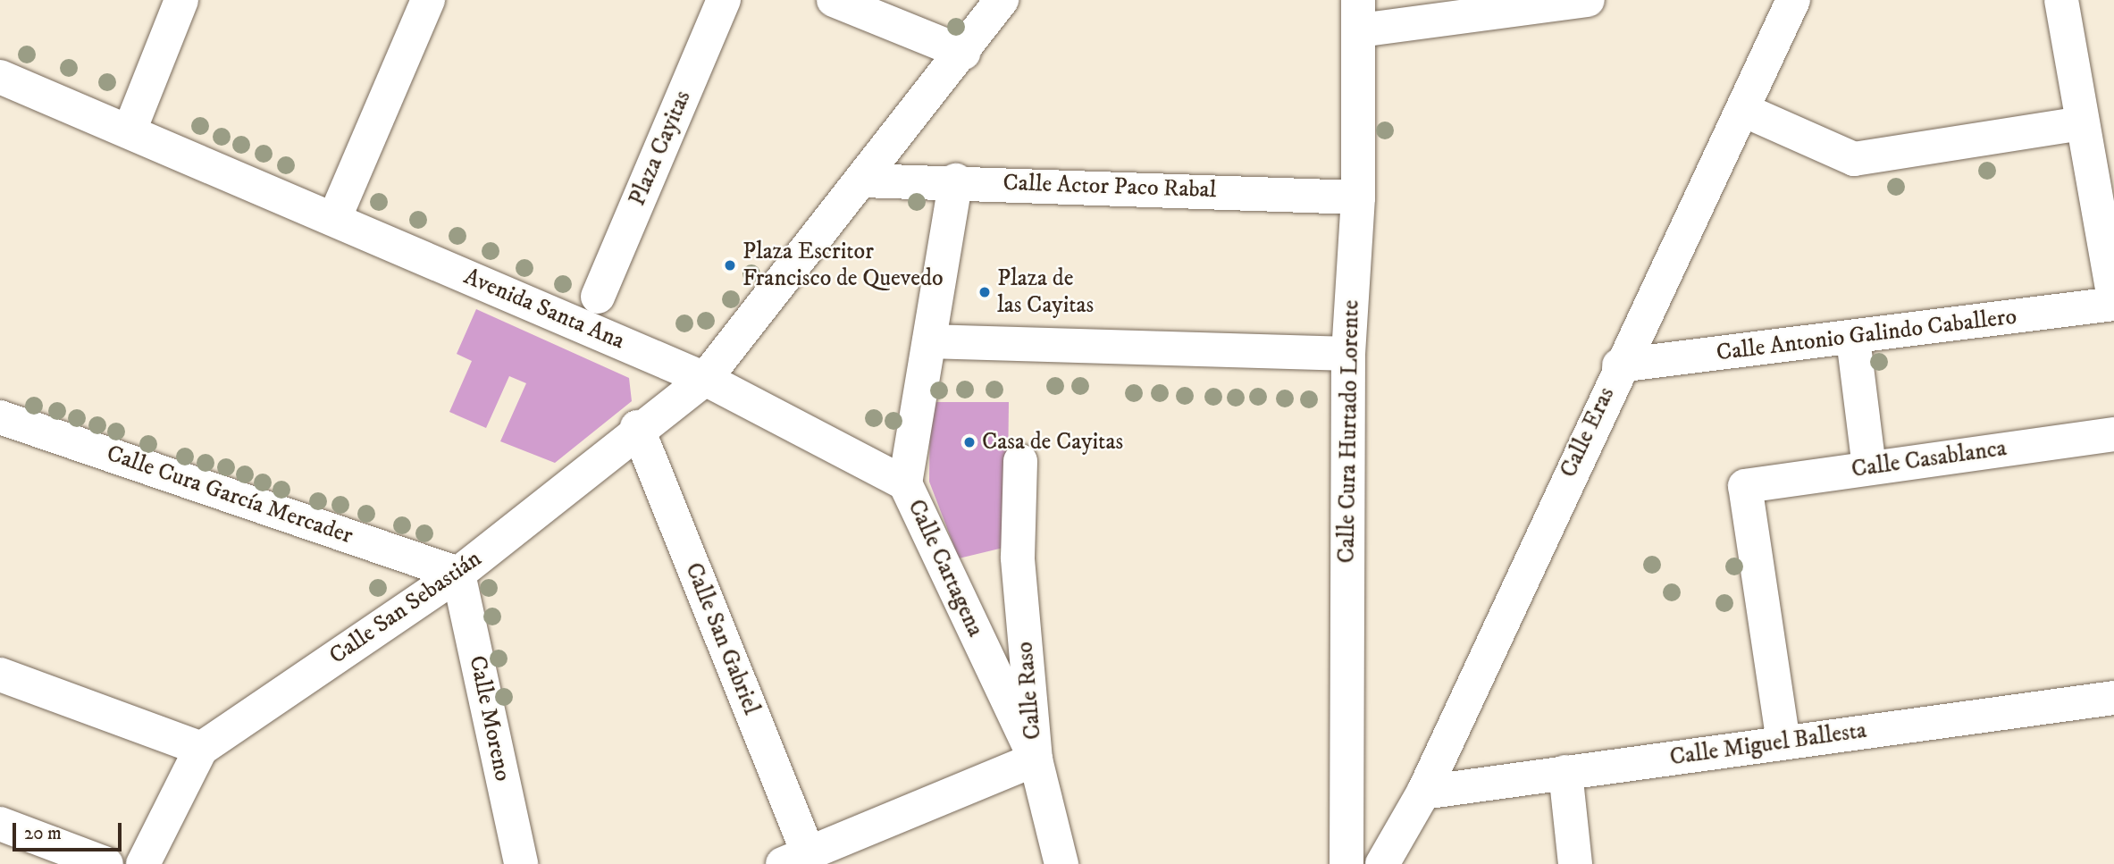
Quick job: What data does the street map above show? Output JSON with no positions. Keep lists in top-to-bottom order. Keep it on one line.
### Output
{"streets":{"street":["Plaza Cayitas","Calle Actor Paco Rabal","Avenida Santa Ana","Calle Antonio Galindo Caballero","Calle Cura Hurtado Lorente","Calle Eras","Calle Casablanca","Calle Cura García Mercader","Calle Cartagena","Calle San Sebastián","Calle San Gabriel","Calle Raso","Calle Moreno","Calle Miguel Ballesta"]},"crossings":[["Calle Actor Paco Rabal","Calle Cura Hurtado Lorente"],["Avenida Santa Ana","Calle Cartagena"],["Avenida Santa Ana","Calle San Sebastián"],["Calle Antonio Galindo Caballero","Calle Eras"],["Calle Eras","Calle Miguel Ballesta"],["Calle Casablanca","Calle Miguel Ballesta"],["Calle Cura García Mercader","Calle San Sebastián"],["Calle Cura García Mercader","Calle Moreno"],["Calle Cartagena","Calle San Sebastián"],["Calle Cartagena","Calle Raso"],["Calle San Sebastián","Calle San Gabriel"],["Calle San Sebastián","Calle Moreno"],["Calle San Gabriel","Calle Raso"]],"places":["Plaza Escritor Francisco de Quevedo","Plaza de las Cayitas","Casa de Cayitas"],"scale_bar":"20 m"}
